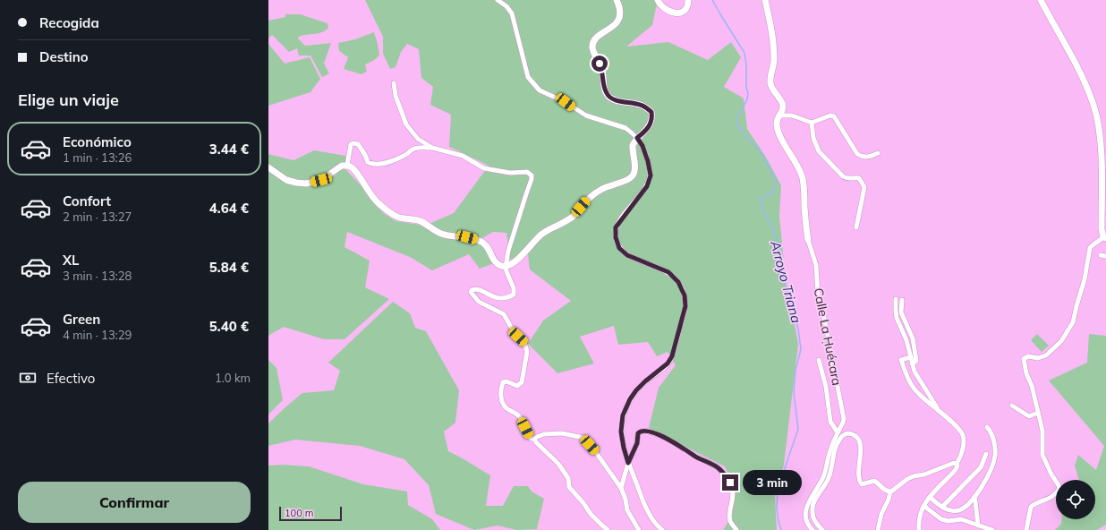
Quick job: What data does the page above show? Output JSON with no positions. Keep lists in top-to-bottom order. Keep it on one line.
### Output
{"streets":{"street":["Calle La Ḥuécara"]},"water":["Arroyo Triana"],"scale_bar":"100 m","page":{"banner":["Recogida","Destino"],"heading":"Elige un viaje","list":[{"name":"Económico","note":"1 min · 13:26","value":"3.44 €"},{"name":"Confort","note":"2 min · 13:27","value":"4.64 €"},{"name":"XL","note":"3 min · 13:28","value":"5.84 €"},{"name":"Green","note":"4 min · 13:29","value":"5.40 €"}],"pay":["Efectivo","1.0 km"],"bubble":"3 min","buttons":"Confirmar","scale":"100 m"}}
